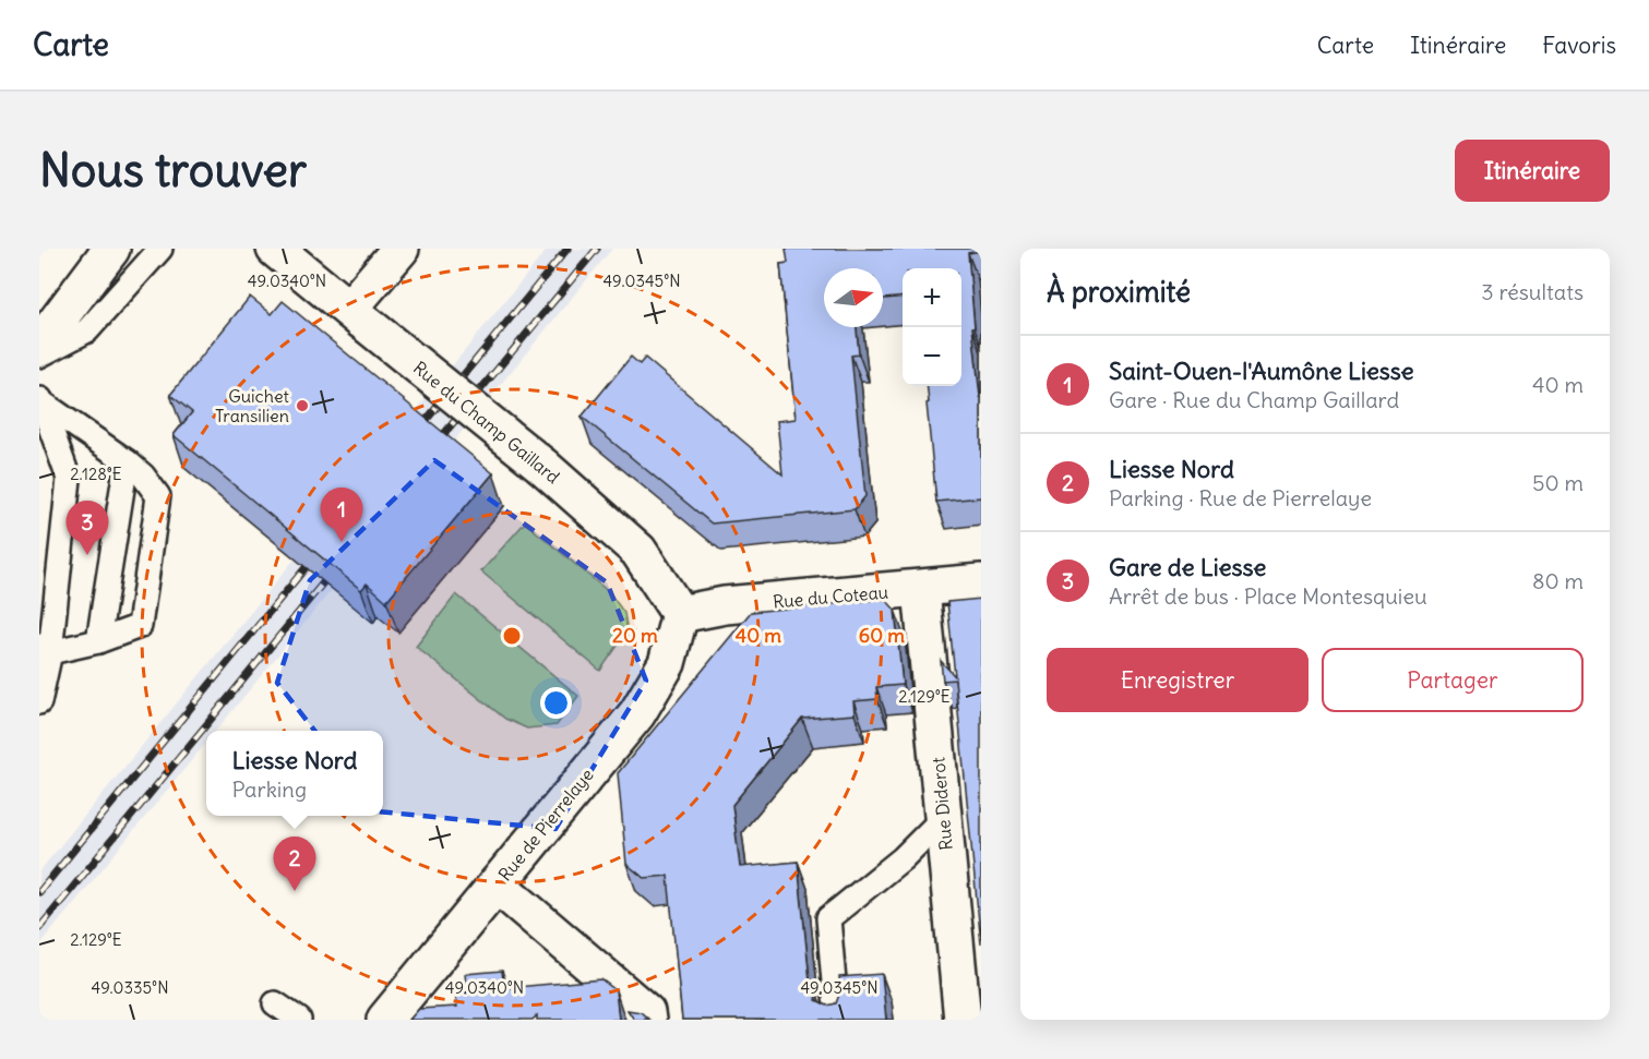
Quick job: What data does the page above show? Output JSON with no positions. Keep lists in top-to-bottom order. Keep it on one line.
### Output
{"streets":{"street":["Rue du Champ Gaillard","Rue du Coteau","Rue Diderot","Rue de Pierrelaye"]},"crossings":[["Rue du Champ Gaillard","Rue du Coteau"],["Rue du Champ Gaillard","Rue de Pierrelaye"],["Rue du Coteau","Rue Diderot"],["Rue du Coteau","Rue de Pierrelaye"]],"places":["Guichet Transilien"],"north":"right","page":{"header":"Carte","nav":["Carte","Itinéraire","Favoris"],"buttons":["Itinéraire",["Enregistrer","Partager"]],"title":"Nous trouver","heading":["À proximité","3 résultats"],"map_buttons":["+","−"],"list":[{"mark":"1","name":"Saint-Ouen-l'Aumône Liesse","note":"Gare · Rue du Champ Gaillard","value":"40 m"},{"mark":"2","name":"Liesse Nord","note":"Parking · Rue de Pierrelaye","value":"50 m"},{"mark":"3","name":"Gare de Liesse","note":"Arrêt de bus · Place Montesquieu","value":"80 m"}],"pins":["1","3","2"],"popup":["Liesse Nord","Parking"]},"coordinates":["49.0340°N","49.0345°N","2.128°E","2.129°E","49.0335°N"],"rings":["20 m","40 m","60 m"]}
